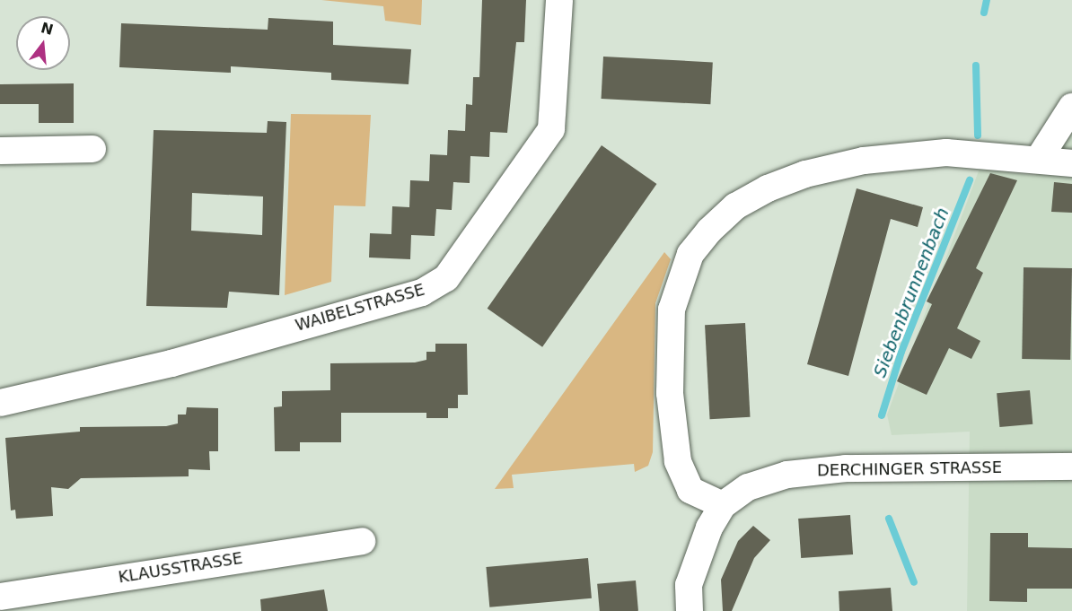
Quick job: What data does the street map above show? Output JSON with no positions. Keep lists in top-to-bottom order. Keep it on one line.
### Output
{"streets":{"street":["WAIBELSTRASSE","DERCHINGER STRASSE","KLAUSSTRASSE"]},"water":["Siebenbrunnenbach"],"north":"top"}
